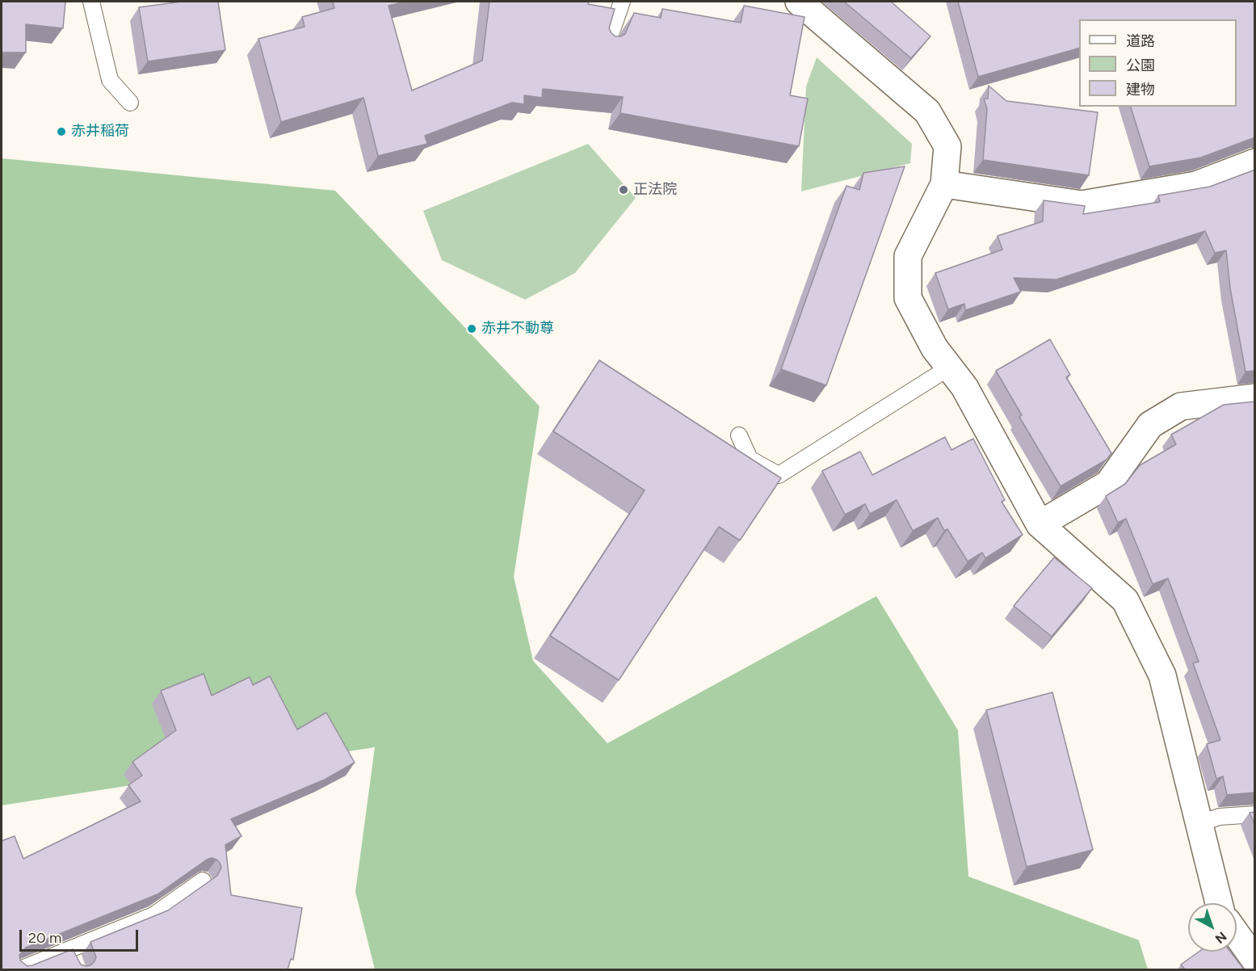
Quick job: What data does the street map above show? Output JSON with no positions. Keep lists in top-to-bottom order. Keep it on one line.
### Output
{"places":["赤井稲荷","正法院","赤井不動尊"],"legend":["道路","公園","建物"],"scale_bar":"20 m","north":"bottom right"}
